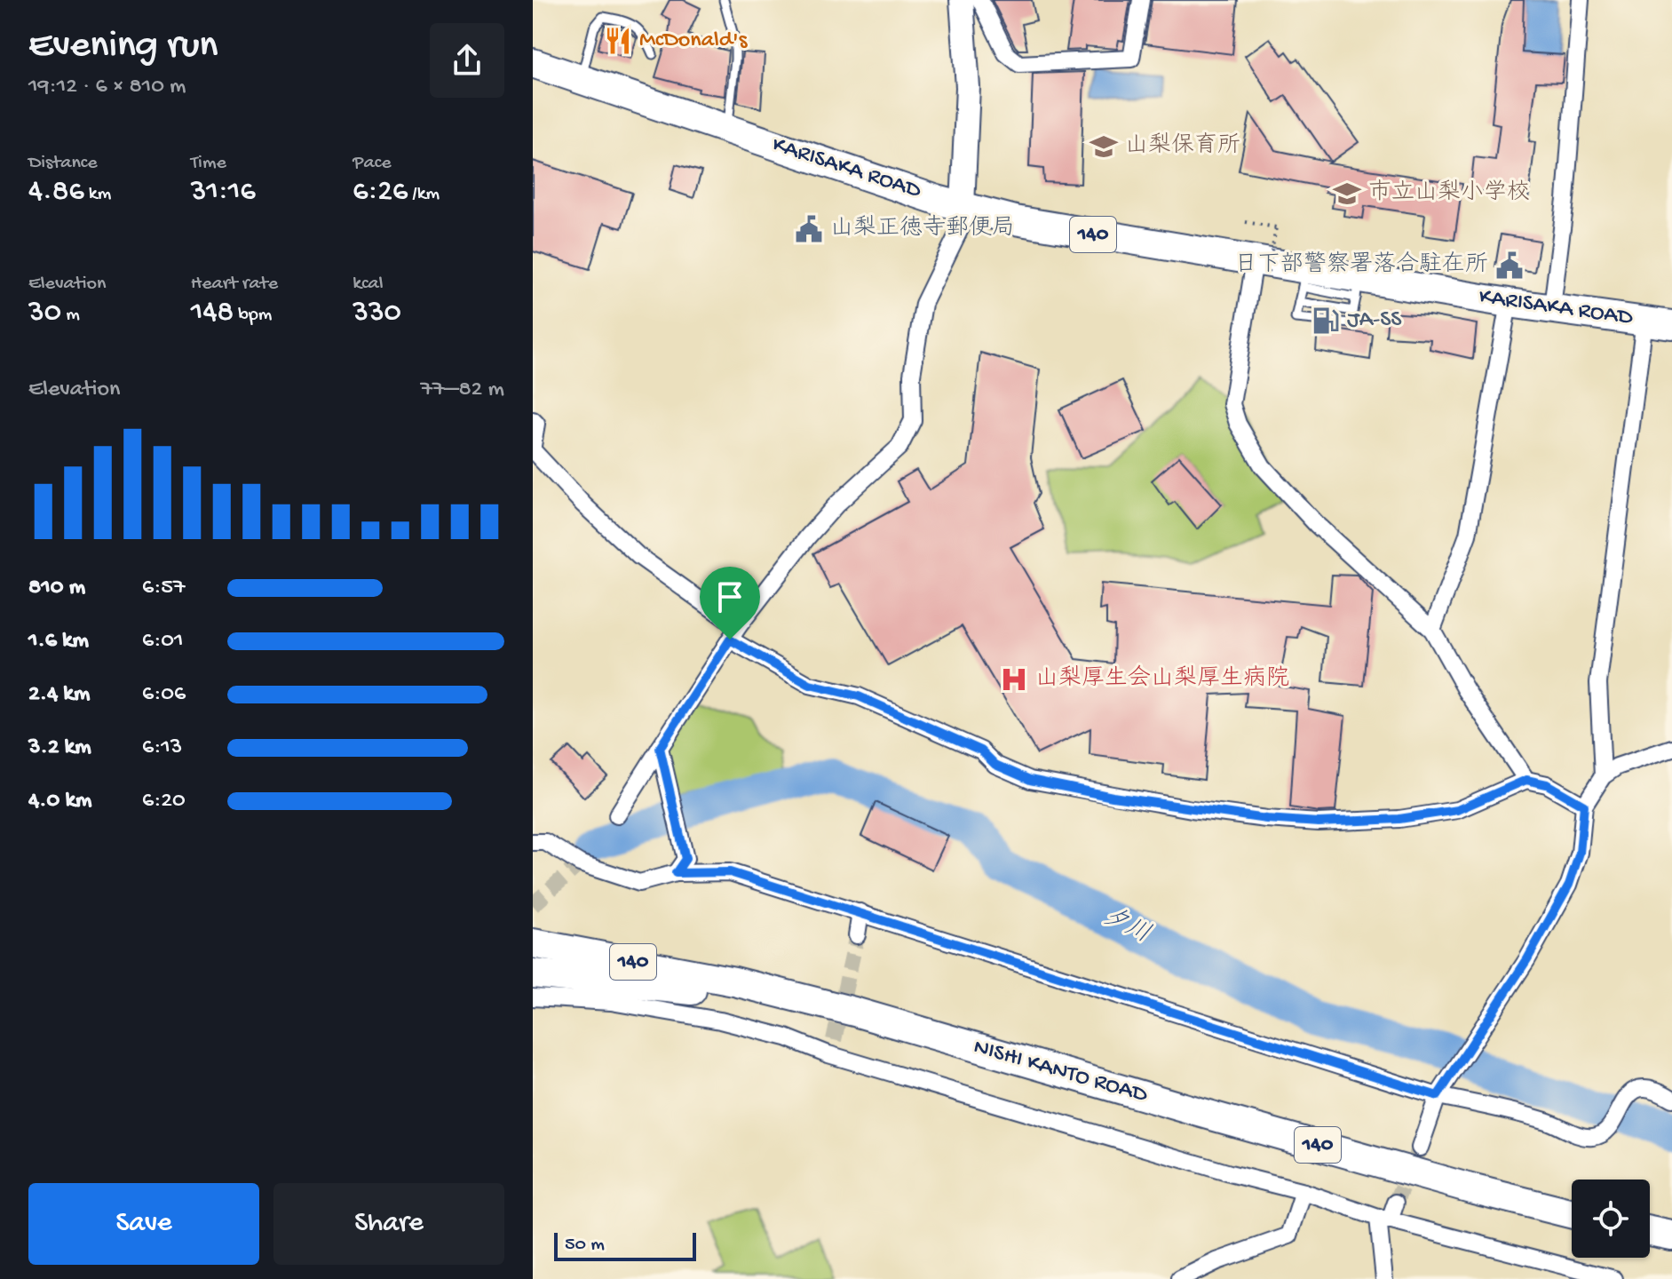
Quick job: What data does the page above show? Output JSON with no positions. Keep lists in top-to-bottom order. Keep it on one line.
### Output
{"streets":{"highway":["KARISAKA ROAD","140","NISHI KANTO ROAD"]},"water":["夕川"],"places":{"restaurant":["McDonald's"],"school or university":["山梨保育所","市立山梨小学校"],"public building":["山梨正徳寺郵便局","日下部警察署落合駐在所"],"fuel station":["JA-SS"],"hospital":["山梨厚生会山梨厚生病院"]},"scale_bar":"50 m","page":{"heading":["Evening run","19:12 · 6 × 810 m"],"stats":[["Distance","4.86 km"],["Time","31:16"],["Pace","6:26 /km"],["Elevation","30 m"],["Heart rate","148 bpm"],["kcal","330"]],"chart":["Elevation","77–82 m"],"list":[{"name":"810 m","note":"6:57"},{"name":"1.6 km","note":"6:01"},{"name":"2.4 km","note":"6:06"},{"name":"3.2 km","note":"6:13"},{"name":"4.0 km","note":"6:20"}],"buttons":["Save","Share"],"scale":"50 m"}}
